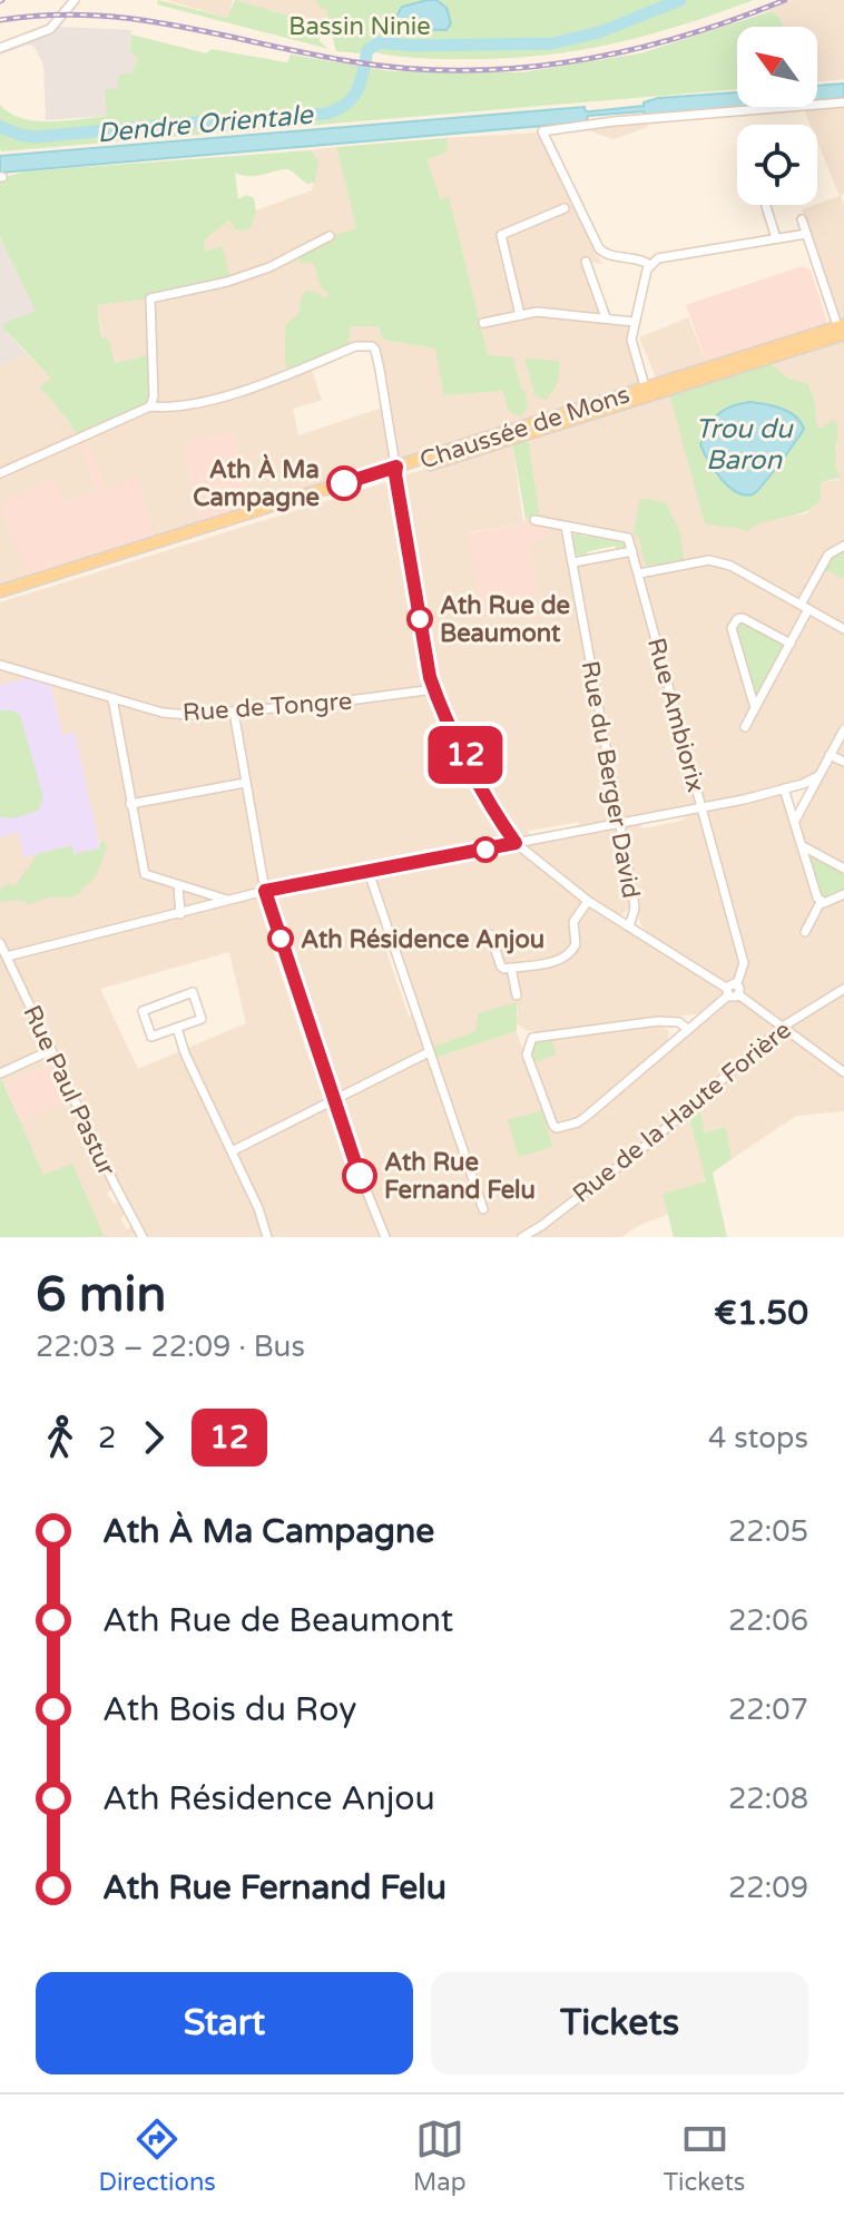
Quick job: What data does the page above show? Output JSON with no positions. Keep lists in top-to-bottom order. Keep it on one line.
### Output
{"streets":{"main road":["Chaussée de Mons"],"street":["Rue de Tongre","Rue Ambiorix","Rue du Berger David","Rue Paul Pastur","Rue de la Haute Forière"]},"water":["Dendre Orientale","Trou du Baron"],"parks":["Bassin Ninie"],"places":["Ath À Ma Campagne","Ath Rue de Beaumont","Ath Résidence Anjou","Ath Rue Fernand Felu"],"lines":["bus line 12"],"north":"top left","page":{"on_map":"12","heading":["6 min","22:03 – 22:09 · Bus","€1.50"],"legs":["2","12","4 stops"],"list":[{"name":"Ath À Ma Campagne","value":"22:05"},{"name":"Ath Rue de Beaumont","value":"22:06"},{"name":"Ath Bois du Roy","value":"22:07"},{"name":"Ath Résidence Anjou","value":"22:08"},{"name":"Ath Rue Fernand Felu","value":"22:09"}],"buttons":["Start","Tickets"],"tabs":["Directions","Map","Tickets"]}}
